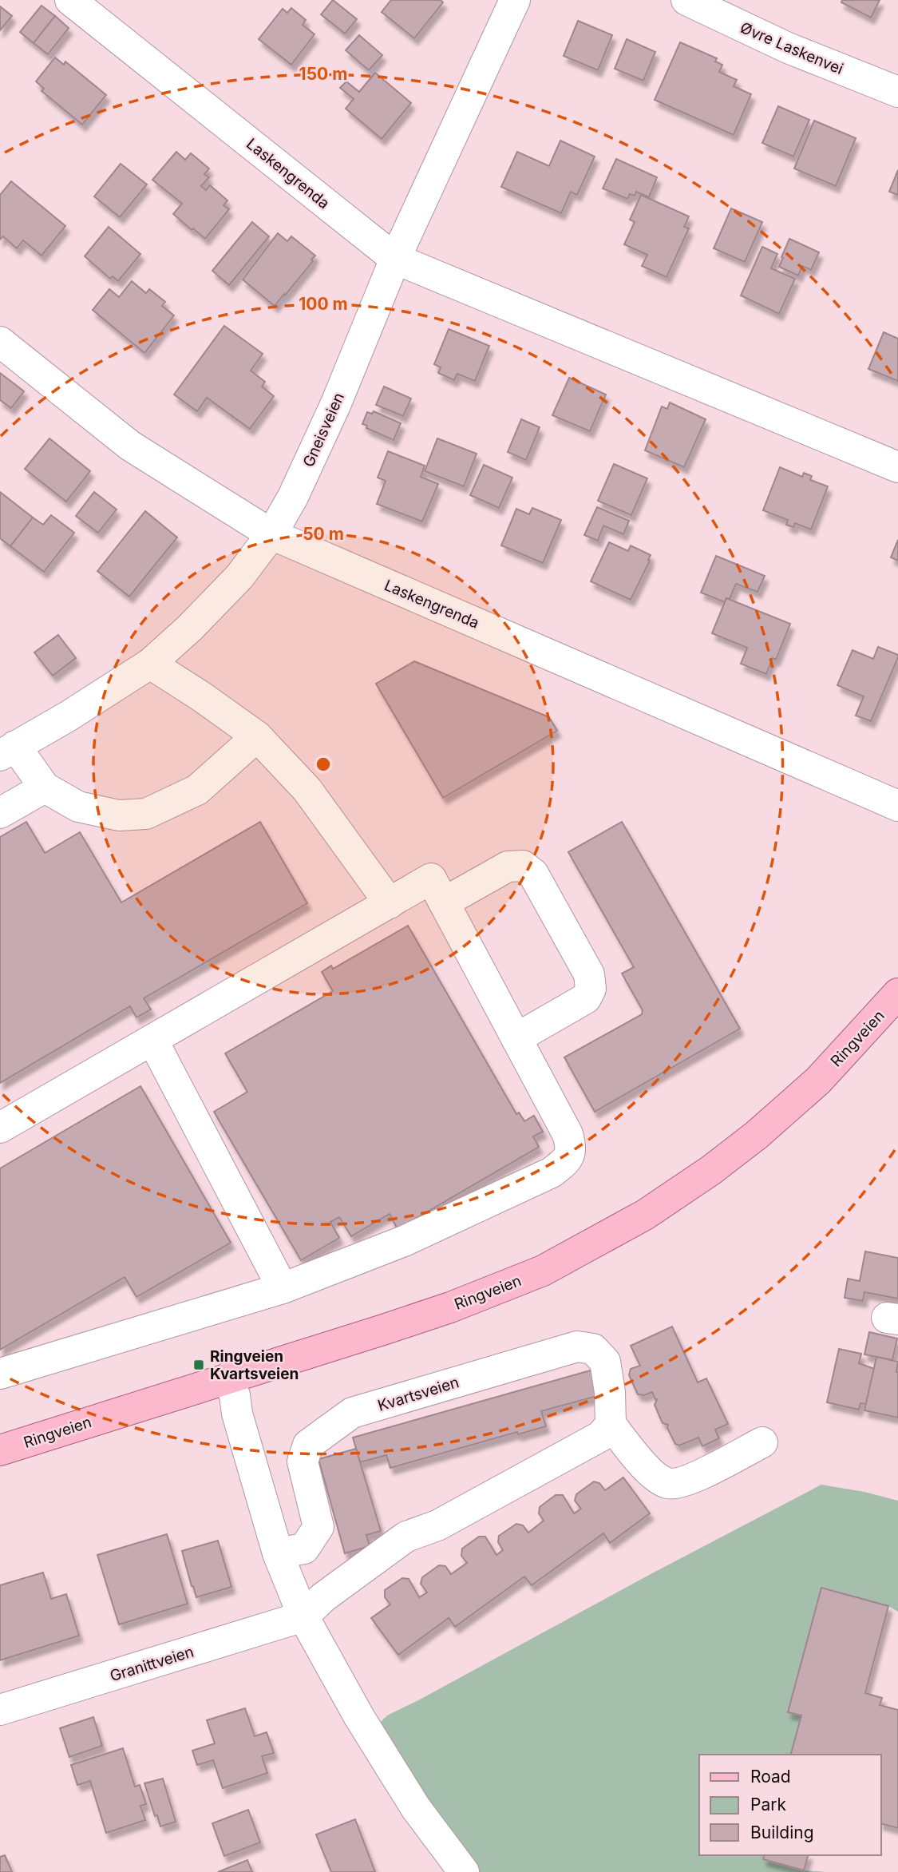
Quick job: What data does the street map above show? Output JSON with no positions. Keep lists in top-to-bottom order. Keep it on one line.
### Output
{"streets":{"main road":["Ringveien"],"street":["Øvre Laskenvei","Laskengrenda","Gneisveien","Kvartsveien","Granittveien"]},"crossings":[["Laskengrenda","Gneisveien"]],"places":{"transit":["Ringveien Kvartsveien"]},"legend":["Road","Park","Building"],"rings":["150 m","100 m","50 m"]}
